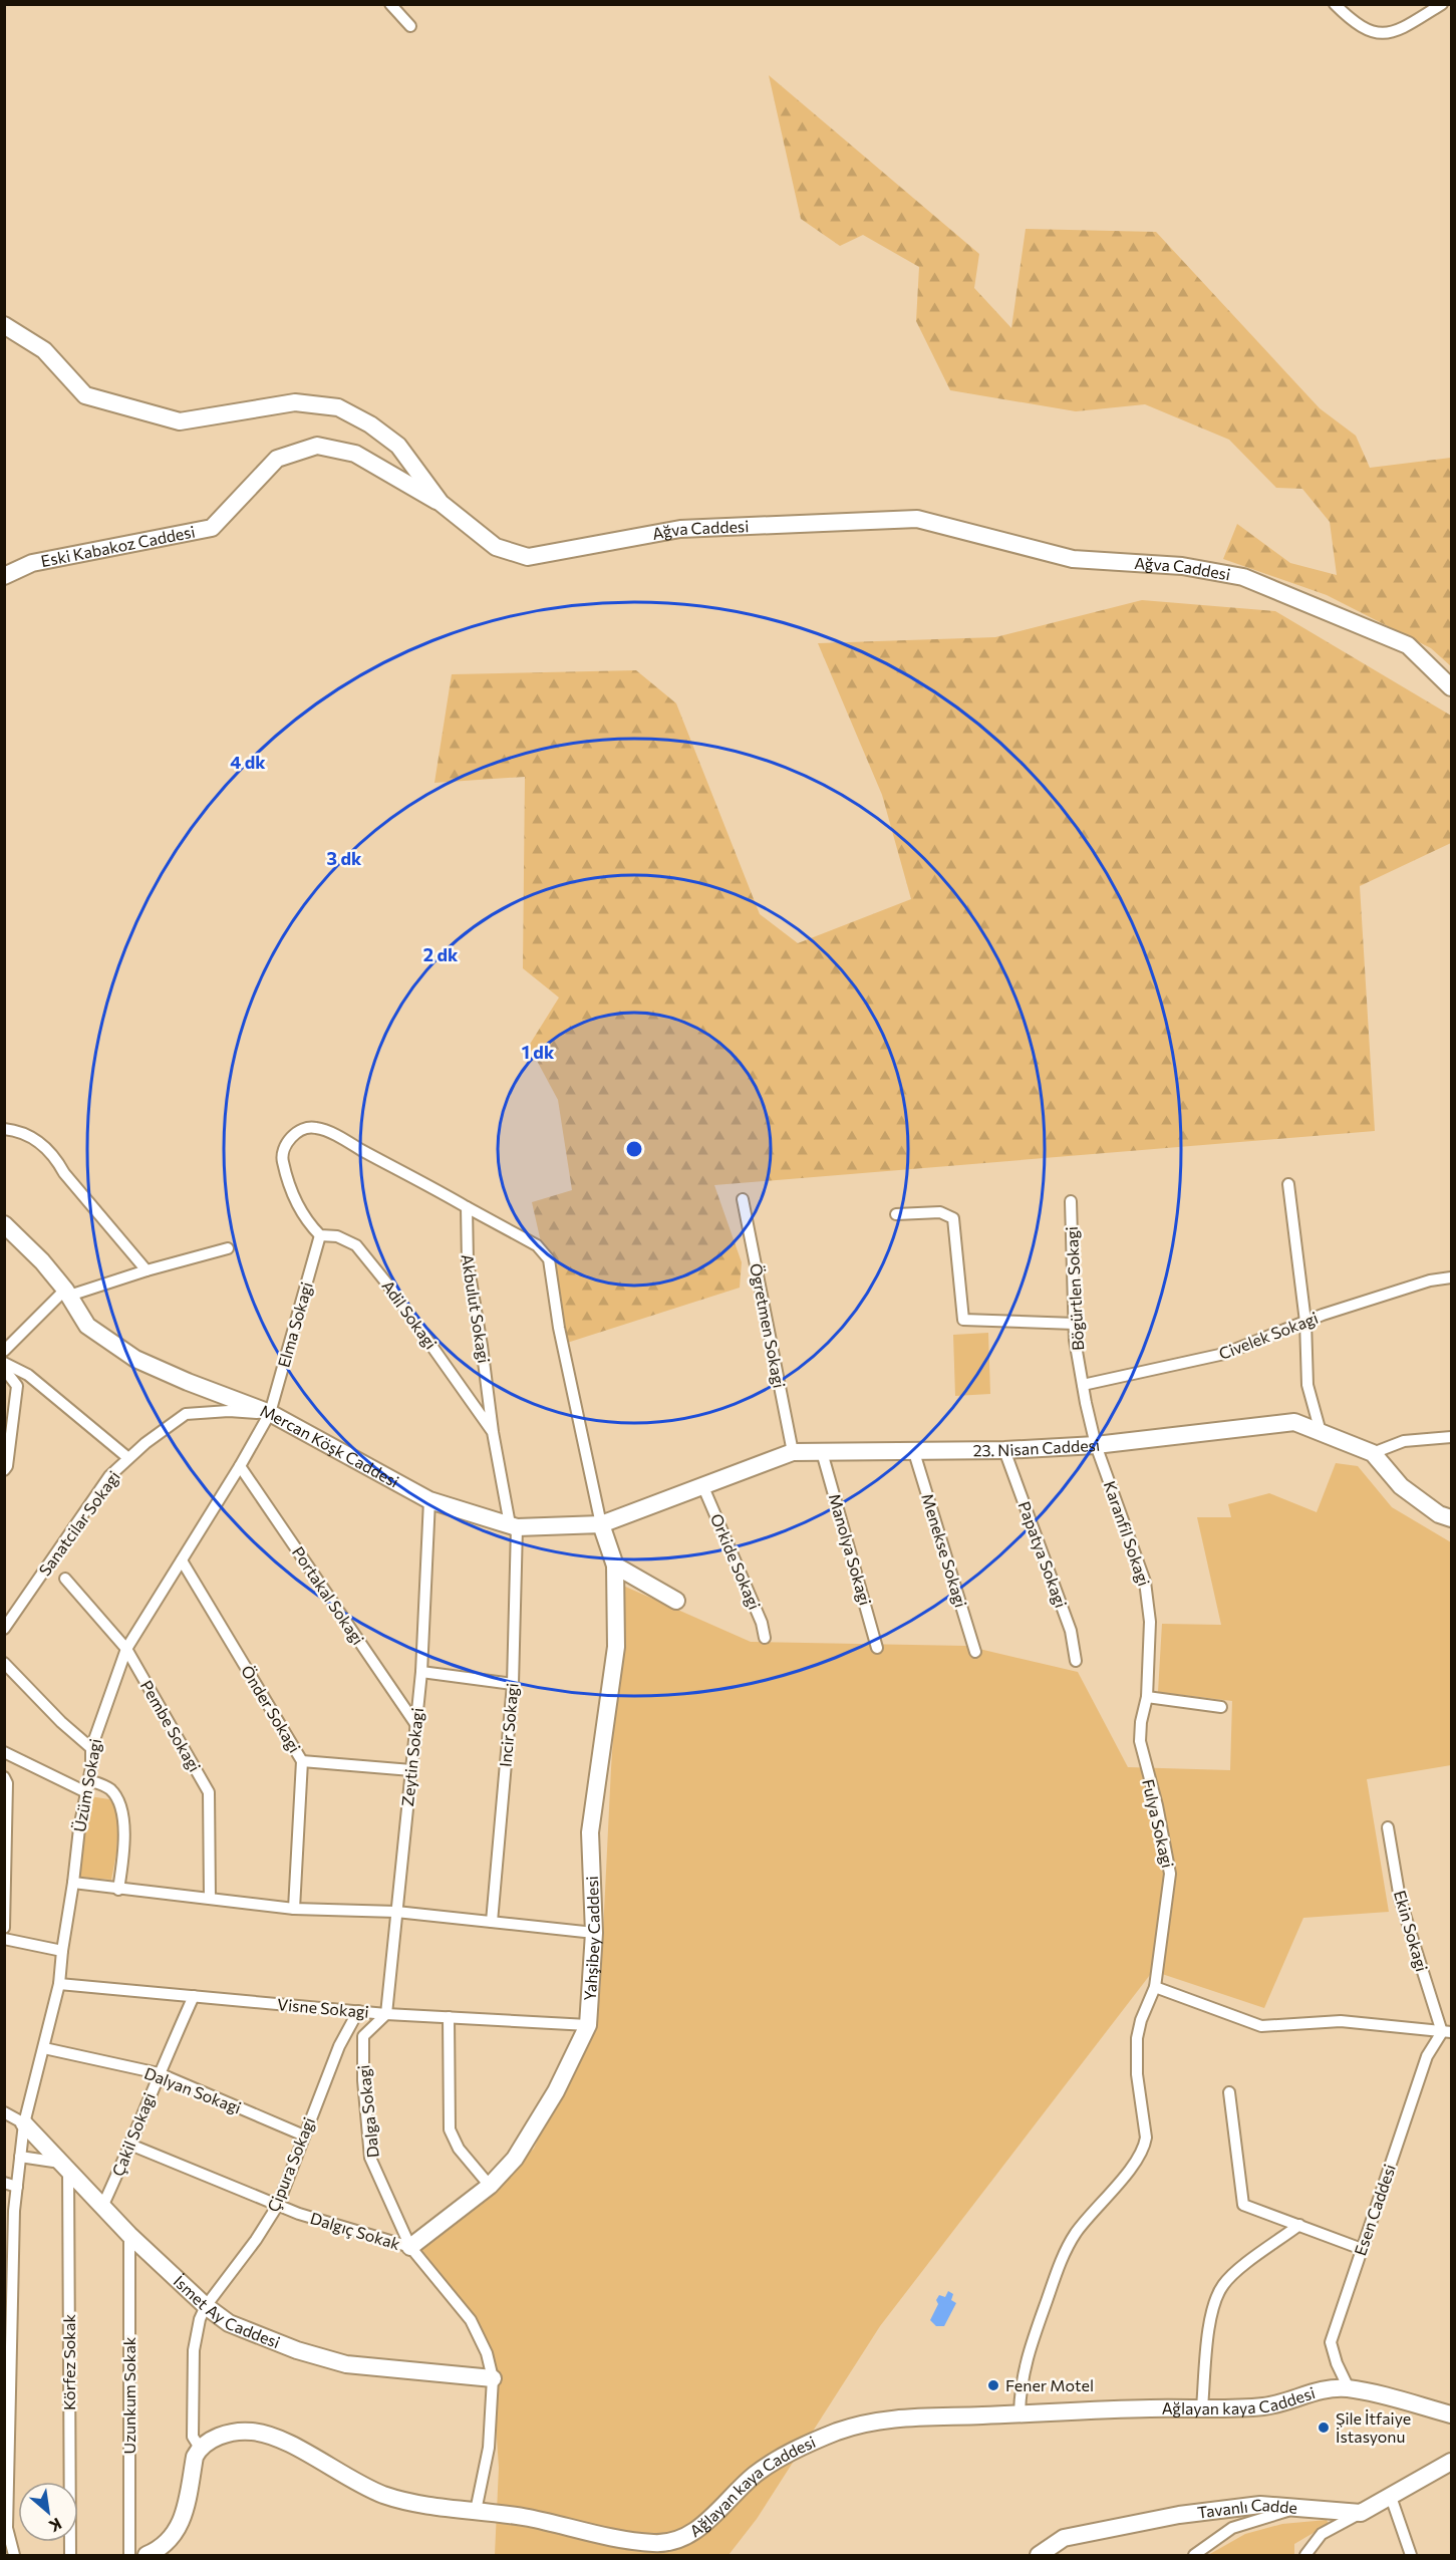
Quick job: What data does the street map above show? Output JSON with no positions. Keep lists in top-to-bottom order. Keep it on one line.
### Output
{"streets":{"street":["Ağva Caddesi","Eski Kabakoz Caddesi","Bögürtlen Sokagi","Akbulut Sokagi","Adil Sokagi","Elma Sokagi","Ögretmen Sokagi","Civelek Sokagi","Mercan Köşk Caddesi","23. Nisan Caddesi","Sanatcilar Sokagi","Karanfil Sokagi","Manolya Sokagi","Menekse Sokagi","Papatya Sokagi","Orkide Sokagi","Portakal Sokagi","Önder Sokagi","Incir Sokagi","Pembe Sokagi","Zeytin Sokagi","Üzüm Sokagi","Fulya Sokagi","Ekin Sokagi","Yahşibey Caddesi","Visne Sokagi","Dalyan Sokagi","Dalga Sokagi","Çakil Sokagi","Çipura Sokagi","Esen Caddesi","Dalgıç Sokak","İsmet Ay Caddesi","Körfez Sokak","Uzunkum Sokak","Ağlayan kaya Caddesi","Tavanlı Cadde"]},"crossings":[["Ağva Caddesi","Eski Kabakoz Caddesi"],["Bögürtlen Sokagi","Civelek Sokagi"],["Bögürtlen Sokagi","23. Nisan Caddesi"],["Bögürtlen Sokagi","Karanfil Sokagi"],["Akbulut Sokagi","Adil Sokagi"],["Akbulut Sokagi","Mercan Köşk Caddesi"],["Akbulut Sokagi","Incir Sokagi"],["Adil Sokagi","Elma Sokagi"],["Elma Sokagi","Mercan Köşk Caddesi"],["Elma Sokagi","Sanatcilar Sokagi"],["Elma Sokagi","Üzüm Sokagi"],["Ögretmen Sokagi","23. Nisan Caddesi"],["Mercan Köşk Caddesi","23. Nisan Caddesi"],["Mercan Köşk Caddesi","Sanatcilar Sokagi"],["Mercan Köşk Caddesi","Incir Sokagi"],["Mercan Köşk Caddesi","Zeytin Sokagi"],["Mercan Köşk Caddesi","Üzüm Sokagi"],["23. Nisan Caddesi","Karanfil Sokagi"],["23. Nisan Caddesi","Manolya Sokagi"],["23. Nisan Caddesi","Menekse Sokagi"],["23. Nisan Caddesi","Papatya Sokagi"],["23. Nisan Caddesi","Orkide Sokagi"],["Sanatcilar Sokagi","Üzüm Sokagi"],["Karanfil Sokagi","Fulya Sokagi"],["Portakal Sokagi","Zeytin Sokagi"],["Portakal Sokagi","Üzüm Sokagi"],["Önder Sokagi","Üzüm Sokagi"],["Pembe Sokagi","Üzüm Sokagi"],["Zeytin Sokagi","Visne Sokagi"],["Zeytin Sokagi","Dalga Sokagi"],["Üzüm Sokagi","Visne Sokagi"],["Üzüm Sokagi","Dalyan Sokagi"],["Üzüm Sokagi","İsmet Ay Caddesi"],["Fulya Sokagi","Ağlayan kaya Caddesi"],["Ekin Sokagi","Esen Caddesi"],["Yahşibey Caddesi","Visne Sokagi"],["Yahşibey Caddesi","Dalga Sokagi"],["Yahşibey Caddesi","Dalgıç Sokak"],["Visne Sokagi","Dalga Sokagi"],["Visne Sokagi","Çakil Sokagi"],["Visne Sokagi","Çipura Sokagi"],["Dalyan Sokagi","Çakil Sokagi"],["Dalyan Sokagi","Çipura Sokagi"],["Dalga Sokagi","Dalgıç Sokak"],["Çakil Sokagi","Dalgıç Sokak"],["Çakil Sokagi","İsmet Ay Caddesi"],["Çipura Sokagi","Dalgıç Sokak"],["Çipura Sokagi","İsmet Ay Caddesi"],["Çipura Sokagi","Ağlayan kaya Caddesi"],["Esen Caddesi","Ağlayan kaya Caddesi"],["Dalgıç Sokak","İsmet Ay Caddesi"],["Dalgıç Sokak","Ağlayan kaya Caddesi"],["İsmet Ay Caddesi","Körfez Sokak"],["İsmet Ay Caddesi","Uzunkum Sokak"]],"places":["Fener Motel","Şile İtfaiye İstasyonu"],"north":"bottom right","rings":["4 dk","3 dk","2 dk","1 dk"]}
